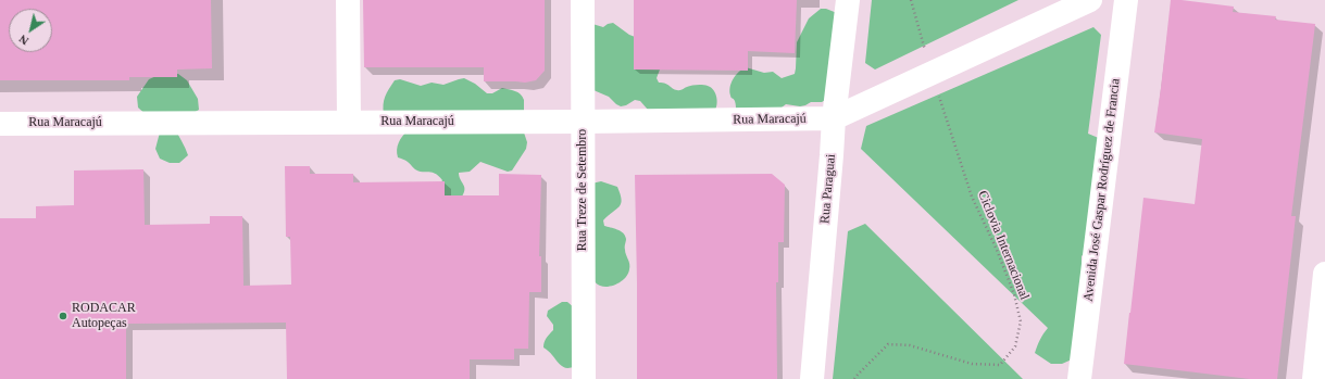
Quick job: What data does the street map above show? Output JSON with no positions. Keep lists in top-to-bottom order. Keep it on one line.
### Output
{"streets":{"street":["Rua Maracajú","Rua Paraguai","Rua Treze de Setembro","Avenida José Gaspar Rodríguez de Francia"],"path":["Ciclovia Internacional"]},"crossings":[["Rua Maracajú","Rua Paraguai"],["Rua Maracajú","Rua Treze de Setembro"]],"places":["RODACAR Autopeças"],"north":"bottom left"}
